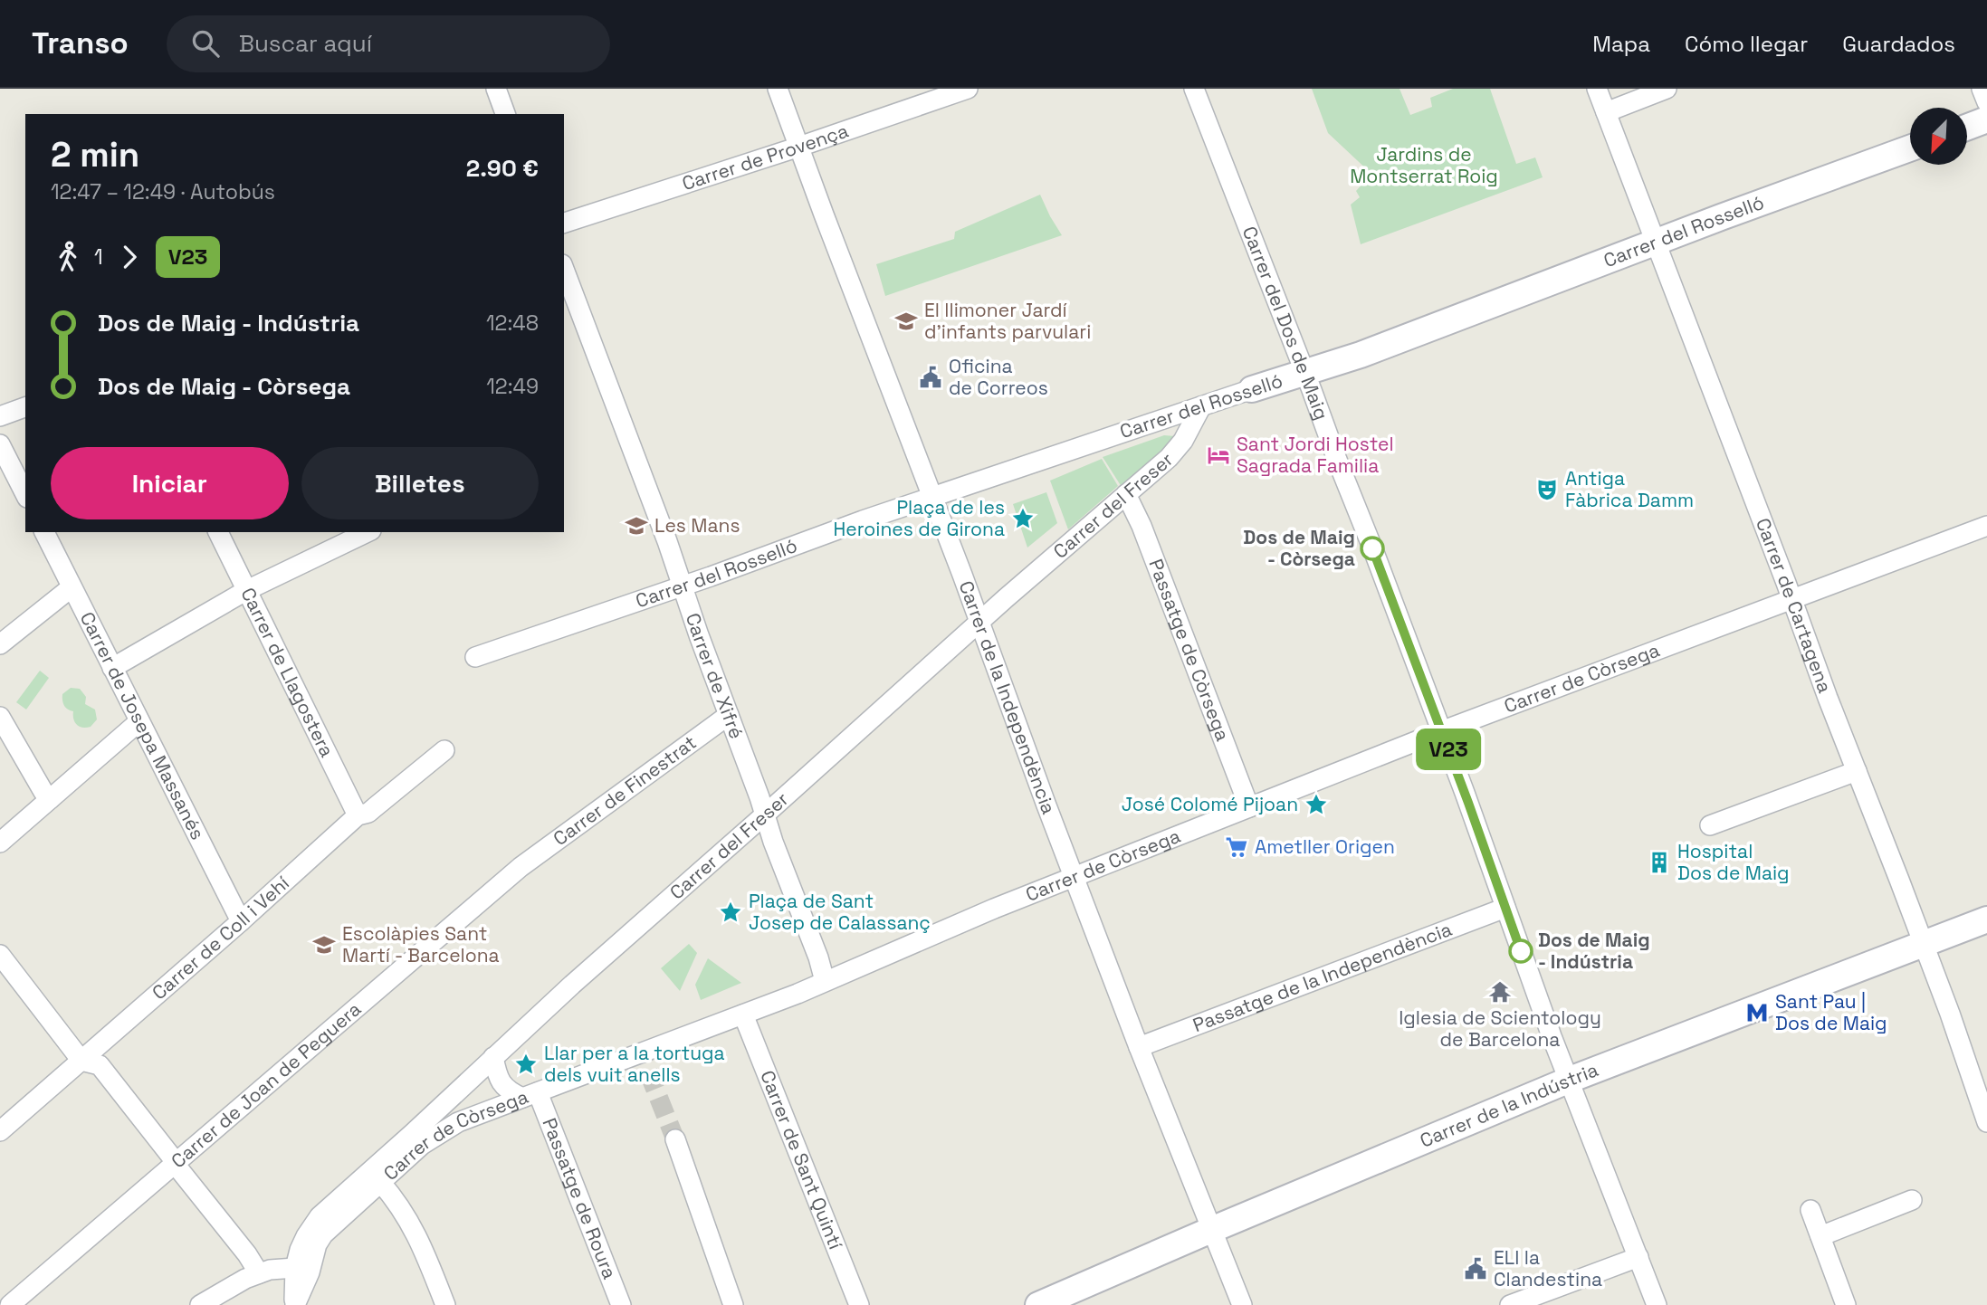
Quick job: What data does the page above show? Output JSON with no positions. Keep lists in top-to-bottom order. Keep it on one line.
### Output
{"streets":{"main road":["Carrer del Rosselló","Carrer de la Indústria"],"street":["Carrer de Provença","Carrer del Dos de Maig","Carrer del Freser","Carrer de Cartagena","Passatge de Còrsega","Carrer de Llagostera","Carrer de Xifré","Carrer de Còrsega","Carrer de la Independència","Carrer de Josepa Massanés","Carrer de Finestrat","Carrer de Coll i Vehí","Passatge de la Independència","Carrer de Joan de Peguera","Carrer de Sant Quintí","Passatge de Roura"]},"crossings":[["Carrer de Provença","Carrer de la Independència"],["Carrer del Rosselló","Carrer del Dos de Maig"],["Carrer del Rosselló","Carrer del Freser"],["Carrer del Rosselló","Carrer de Cartagena"],["Carrer del Rosselló","Carrer de Xifré"],["Carrer del Rosselló","Carrer de la Independència"],["Carrer del Dos de Maig","Carrer de Còrsega"],["Carrer del Dos de Maig","Passatge de la Independència"],["Carrer del Dos de Maig","Carrer de la Indústria"],["Carrer del Freser","Passatge de Còrsega"],["Carrer del Freser","Carrer de Xifré"],["Carrer del Freser","Carrer de Còrsega"],["Carrer del Freser","Carrer de la Independència"],["Carrer de Cartagena","Carrer de Còrsega"],["Carrer de Cartagena","Carrer de la Indústria"],["Passatge de Còrsega","Carrer de Còrsega"],["Carrer de Llagostera","Carrer de Coll i Vehí"],["Carrer de Xifré","Carrer de Còrsega"],["Carrer de Xifré","Carrer de Finestrat"],["Carrer de Còrsega","Carrer de la Independència"],["Carrer de Còrsega","Carrer de Sant Quintí"],["Carrer de Còrsega","Passatge de Roura"],["Carrer de la Independència","Passatge de la Independència"],["Carrer de la Independència","Carrer de la Indústria"],["Carrer de Josepa Massanés","Carrer de Coll i Vehí"],["Carrer de Finestrat","Carrer de Joan de Peguera"]],"parks":["Jardins de Montserrat Roig"],"places":{"school or university":["El llimoner Jardí d'infants parvulari","Les Mans","Escolàpies Sant Martí - Barcelona"],"public building":["Oficina de Correos","ELI la Clandestina"],"hotel":["Sant Jordi Hostel Sagrada Familia"],"theatre":["Antiga Fàbrica Damm"],"place":["Plaça de les Heroines de Girona","José Colomé Pijoan","Plaça de Sant Josep de Calassanç","Llar per a la tortuga dels vuit anells"],"other":["Dos de Maig - Còrsega","Dos de Maig - Indústria"],"supermarket":["Ametller Origen"],"building":["Hospital Dos de Maig"],"temple":["Iglesia de Scientology de Barcelona"],"metro station":["Sant Pau | Dos de Maig"]},"lines":["bus line V23"],"north":"bottom left","page":{"header":"Transo","search":"Buscar aquí","nav":["Mapa","Cómo llegar","Guardados"],"on_map":"V23","heading":["2 min","12:47 – 12:49 · Autobús","2.90 €"],"legs":["1","V23"],"list":[{"name":"Dos de Maig - Indústria","value":"12:48"},{"name":"Dos de Maig - Còrsega","value":"12:49"}],"buttons":["Iniciar","Billetes"]}}
